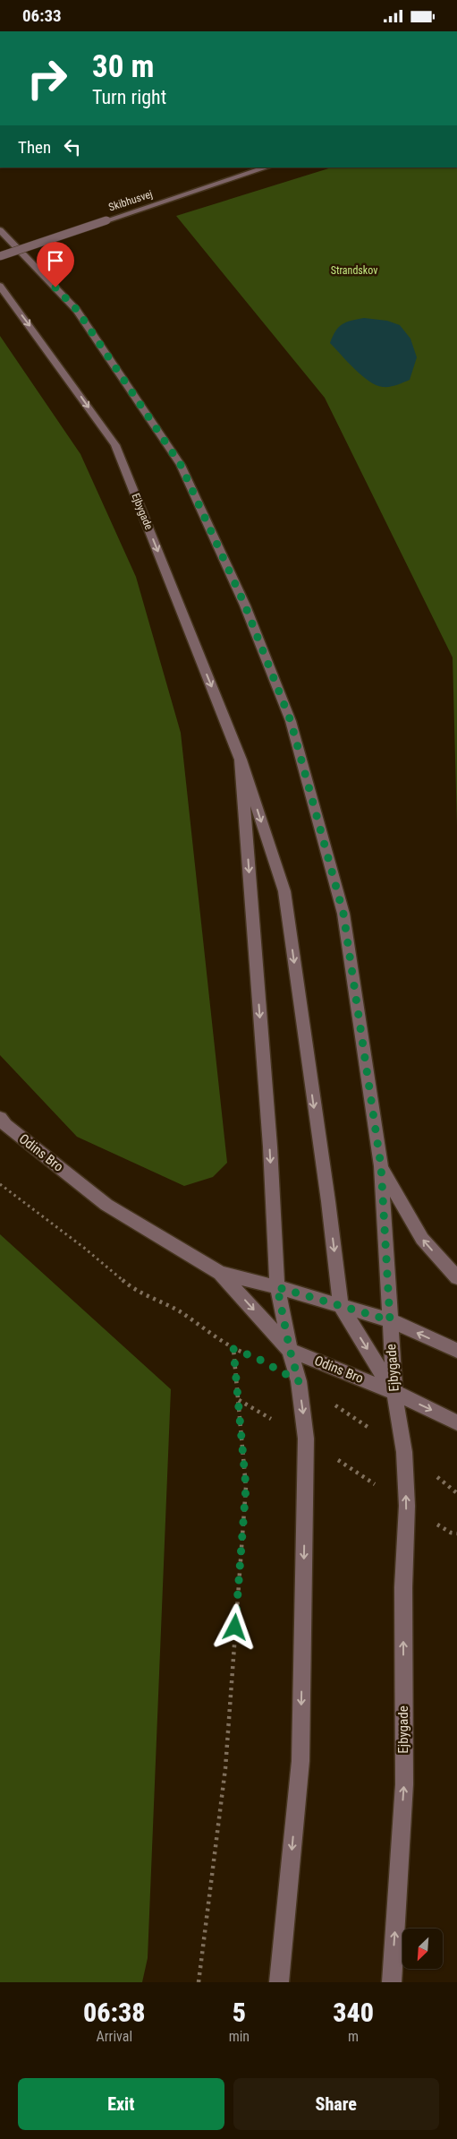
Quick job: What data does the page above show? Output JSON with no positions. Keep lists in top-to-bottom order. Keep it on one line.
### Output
{"streets":{"main road":["Skibhusvej","Ejbygade","Odins Bro"]},"crossings":[["Ejbygade","Odins Bro"]],"parks":["Strandskov"],"north":"bottom left","page":{"status":"06:33","turn":["30 m","Turn right"],"then":"Then","eta":["06:38","Arrival","5","min","340","m"],"buttons":["Exit","Share"]}}
